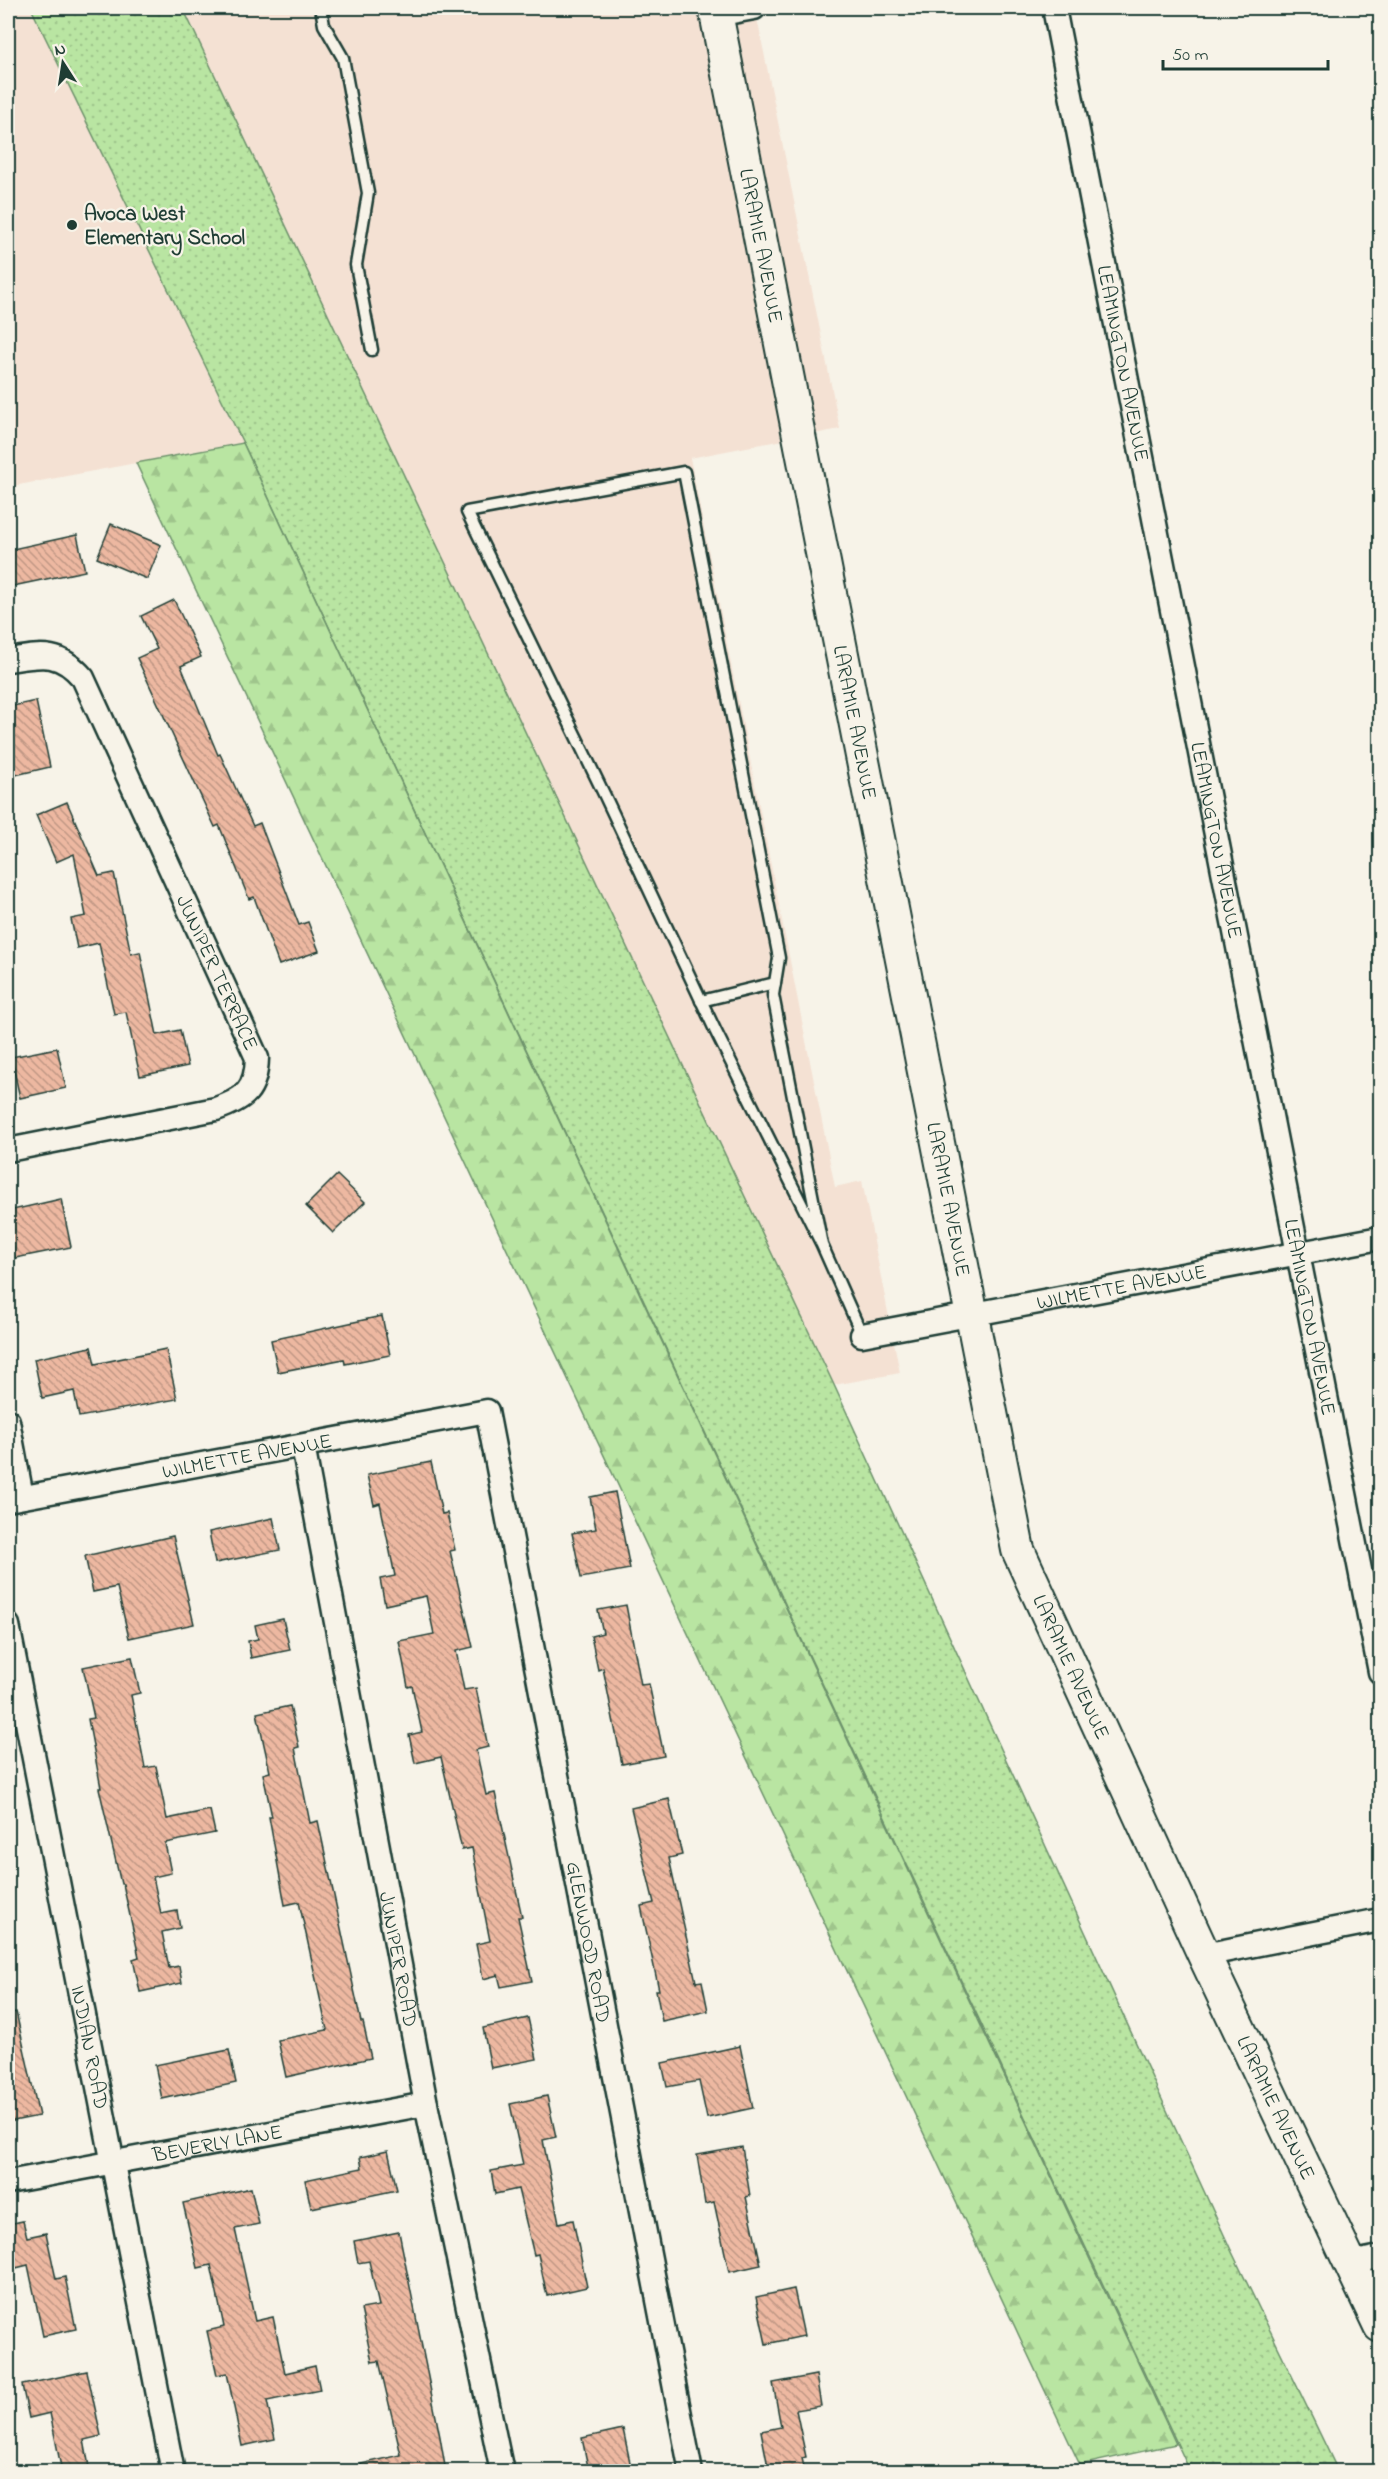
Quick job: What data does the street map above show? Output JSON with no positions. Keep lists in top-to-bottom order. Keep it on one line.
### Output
{"streets":{"street":["LARAMIE AVENUE","LEAMINGTON AVENUE","JUNIPER TERRACE","WILMETTE AVENUE","GLENWOOD ROAD","JUNIPER ROAD","INDIAN ROAD","BEVERLY LANE"]},"crossings":[["LARAMIE AVENUE","WILMETTE AVENUE"],["LEAMINGTON AVENUE","WILMETTE AVENUE"],["WILMETTE AVENUE","GLENWOOD ROAD"],["WILMETTE AVENUE","JUNIPER ROAD"],["JUNIPER ROAD","BEVERLY LANE"],["INDIAN ROAD","BEVERLY LANE"]],"places":["Avoca West Elementary School"],"scale_bar":"50 m","north":"top"}
